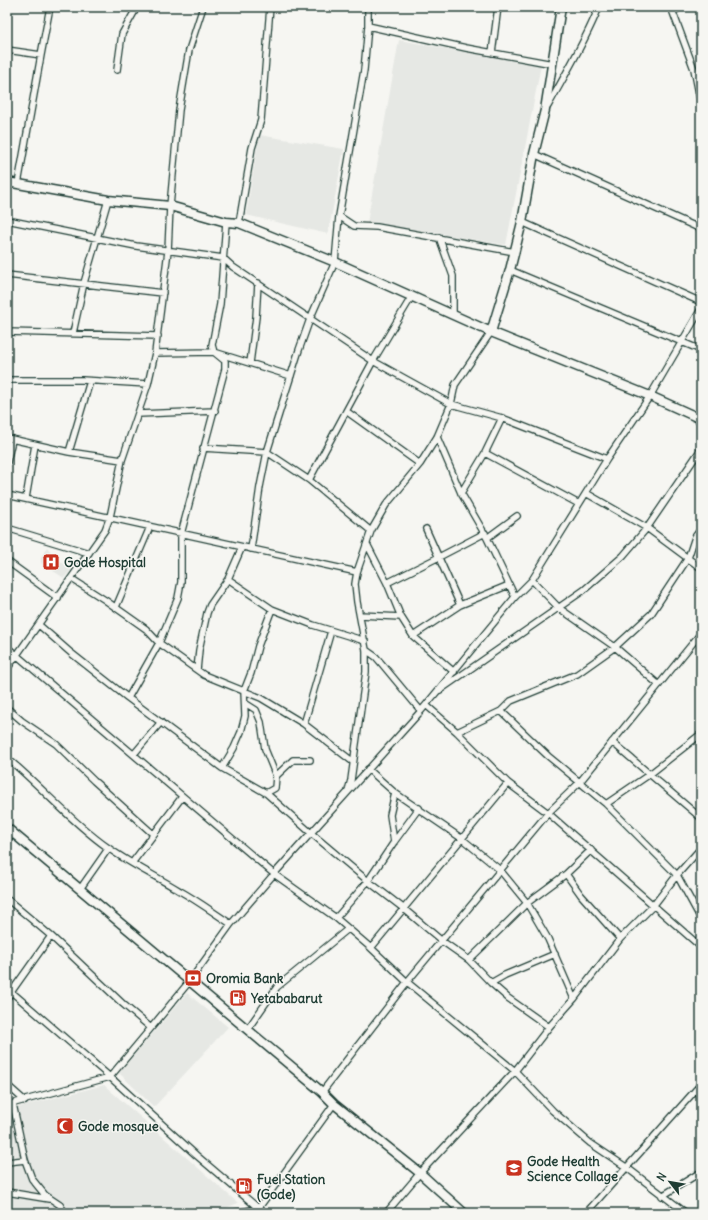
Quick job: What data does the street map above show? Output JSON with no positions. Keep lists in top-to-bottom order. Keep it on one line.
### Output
{"places":{"hospital":["Gode Hospital"],"bank":["Oromia Bank"],"fuel station":["Yetababarut","Fuel Station (Gode)"],"mosque":["Gode mosque"],"school or university":["Gode Health Science Collage"]},"north":"top left"}
